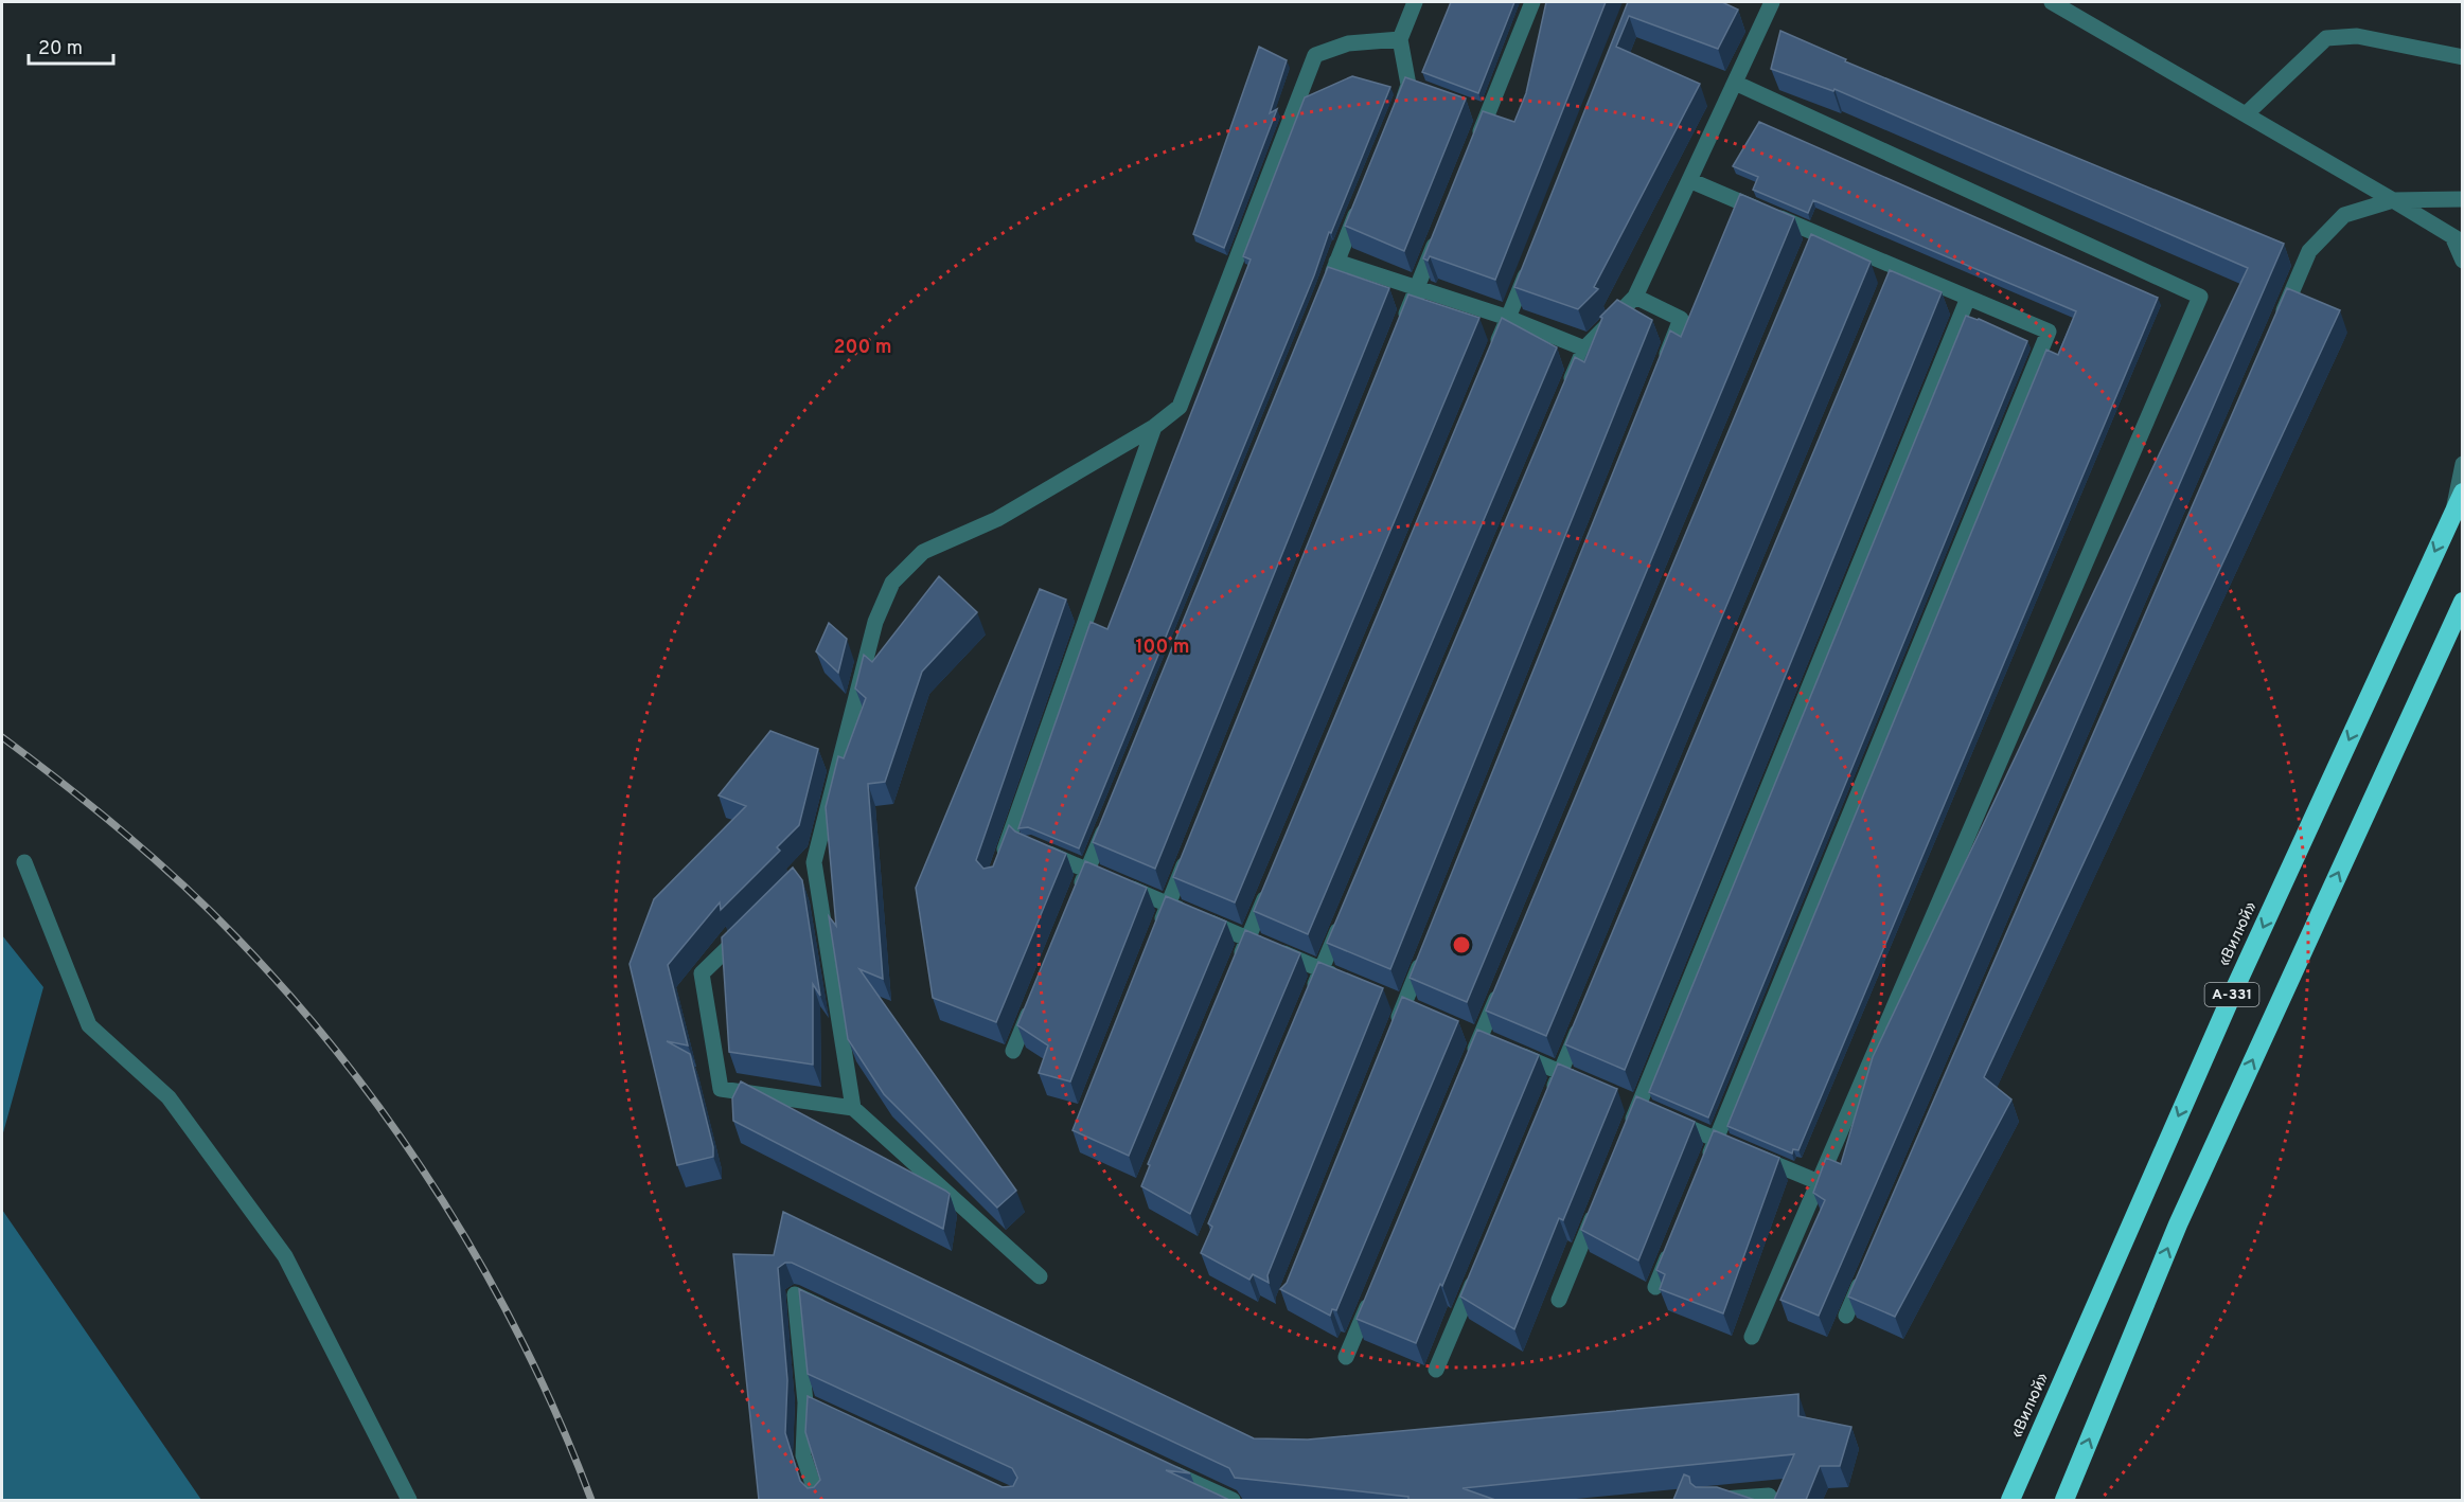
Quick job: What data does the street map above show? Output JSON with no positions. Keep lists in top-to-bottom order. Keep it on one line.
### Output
{"streets":{"highway":["«Вилюй»","А-331"]},"scale_bar":"20 m","rings":["200 m","100 m"]}
